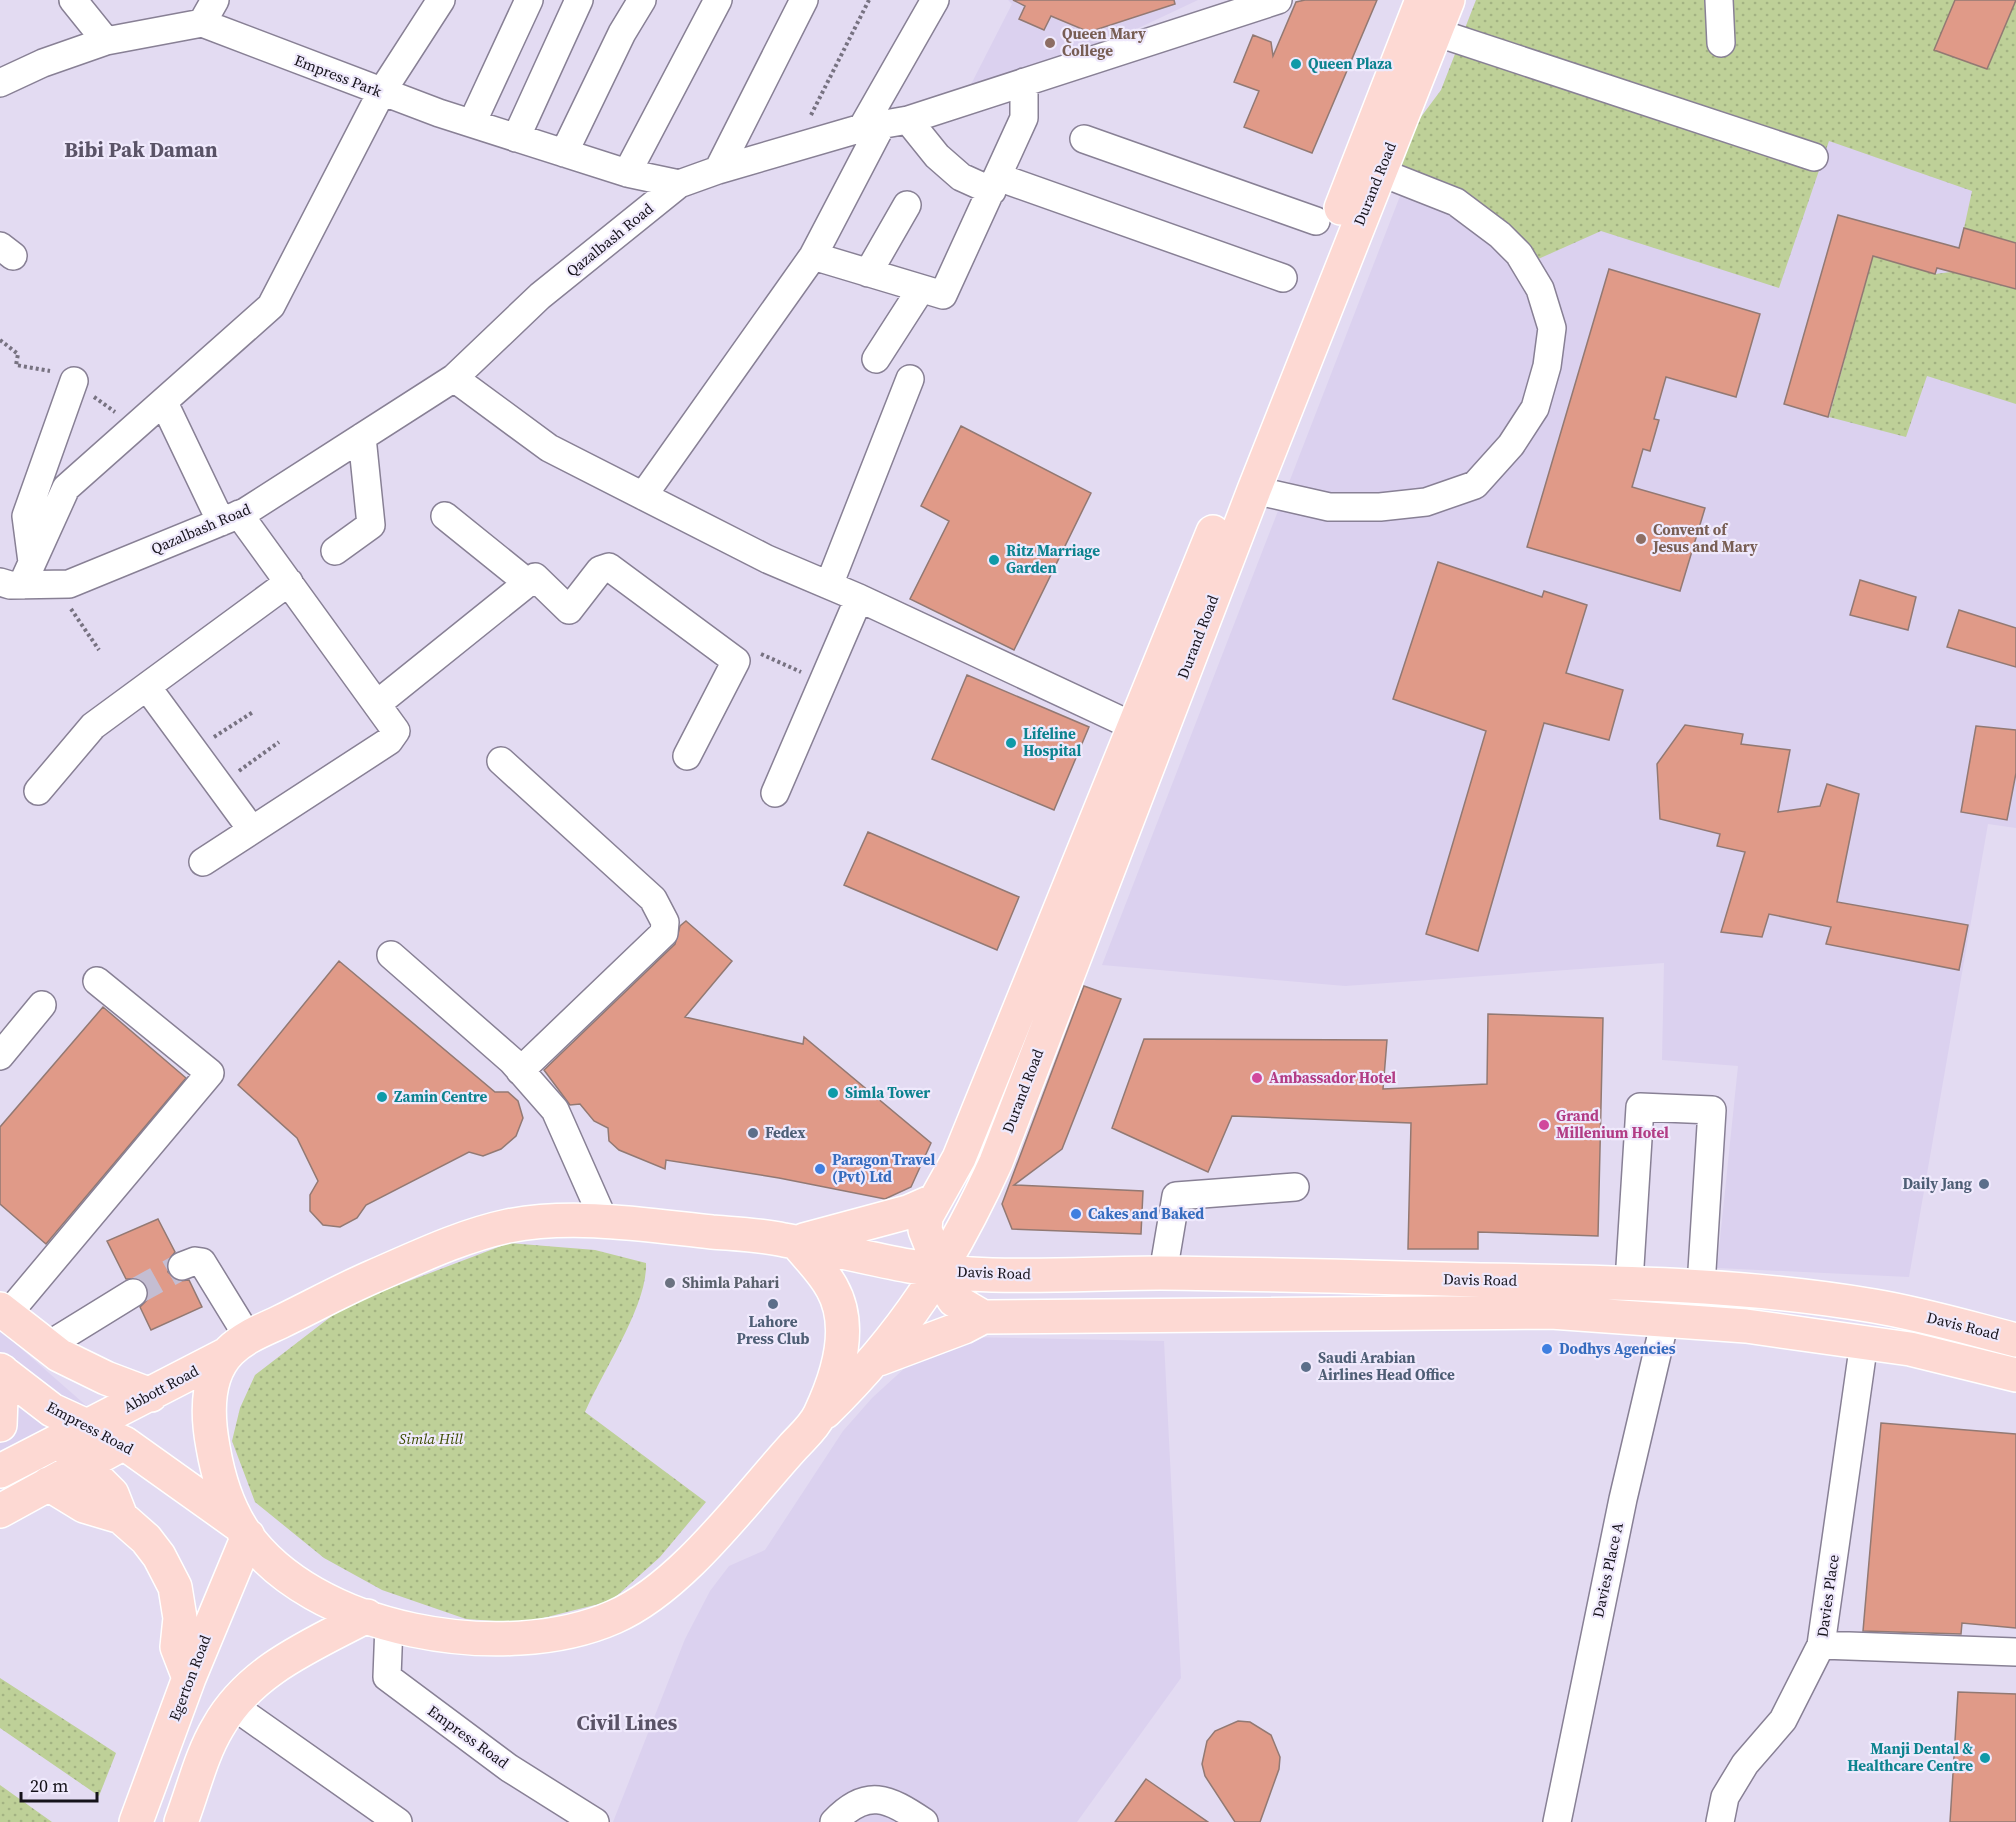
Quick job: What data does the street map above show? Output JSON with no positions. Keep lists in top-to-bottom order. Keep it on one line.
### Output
{"streets":{"main road":["Durand Road","Davis Road","Abbott Road","Empress Road","Egerton Road"],"street":["Empress Park","Qazalbash Road","Davies Place A","Davies Place"]},"crossings":[["Empress Park","Qazalbash Road"],["Durand Road","Davis Road"],["Abbott Road","Empress Road"],["Empress Road","Egerton Road"]],"districts":["Bibi Pak Daman","Civil Lines"],"parks":["Simla Hill"],"places":["Queen Mary College","Queen Plaza","Convent of Jesus and Mary","Ritz Marriage Garden","Lifeline Hospital","Ambassador Hotel","Simla Tower","Zamin Centre","Grand Millenium Hotel","Fedex","Paragon Travel (Pvt) Ltd","Daily Jang","Cakes and Baked","Shimla Pahari","Lahore Press Club","Dodhys Agencies","Saudi Arabian Airlines Head Office","Manji Dental & Healthcare Centre"],"scale_bar":"20 m"}
